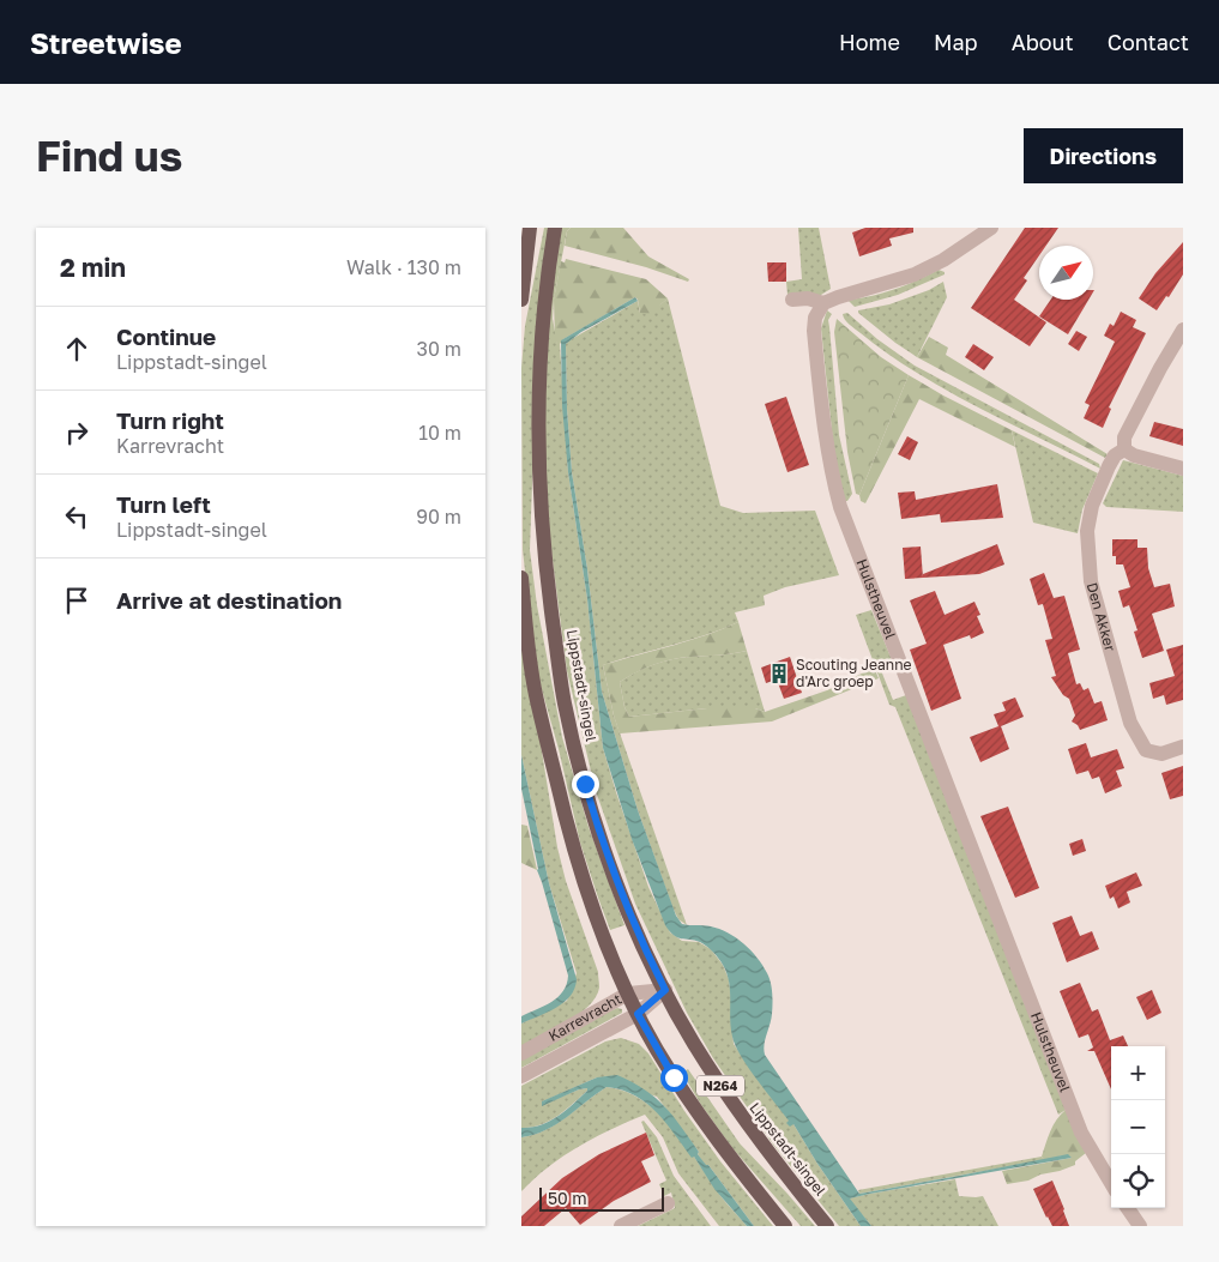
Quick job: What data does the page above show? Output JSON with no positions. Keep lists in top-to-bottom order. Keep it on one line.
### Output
{"streets":{"main road":["Lippstadt-singel","N264"],"street":["Hulstheuvel","Den Akker","Karrevracht"]},"crossings":[["Lippstadt-singel","Karrevracht"],["Karrevracht","N264"]],"places":{"building":["Scouting Jeanne d'Arc groep"]},"scale_bar":"50 m","north":"top right","page":{"header":"Streetwise","nav":["Home","Map","About","Contact"],"buttons":"Directions","title":"Find us","heading":["2 min","Walk · 130 m"],"list":[["Continue","Lippstadt-singel","30 m"],["Turn right","Karrevracht","10 m"],["Turn left","Lippstadt-singel","90 m"],"Arrive at destination"],"map_buttons":["+","−"],"scale":"50 m"}}
